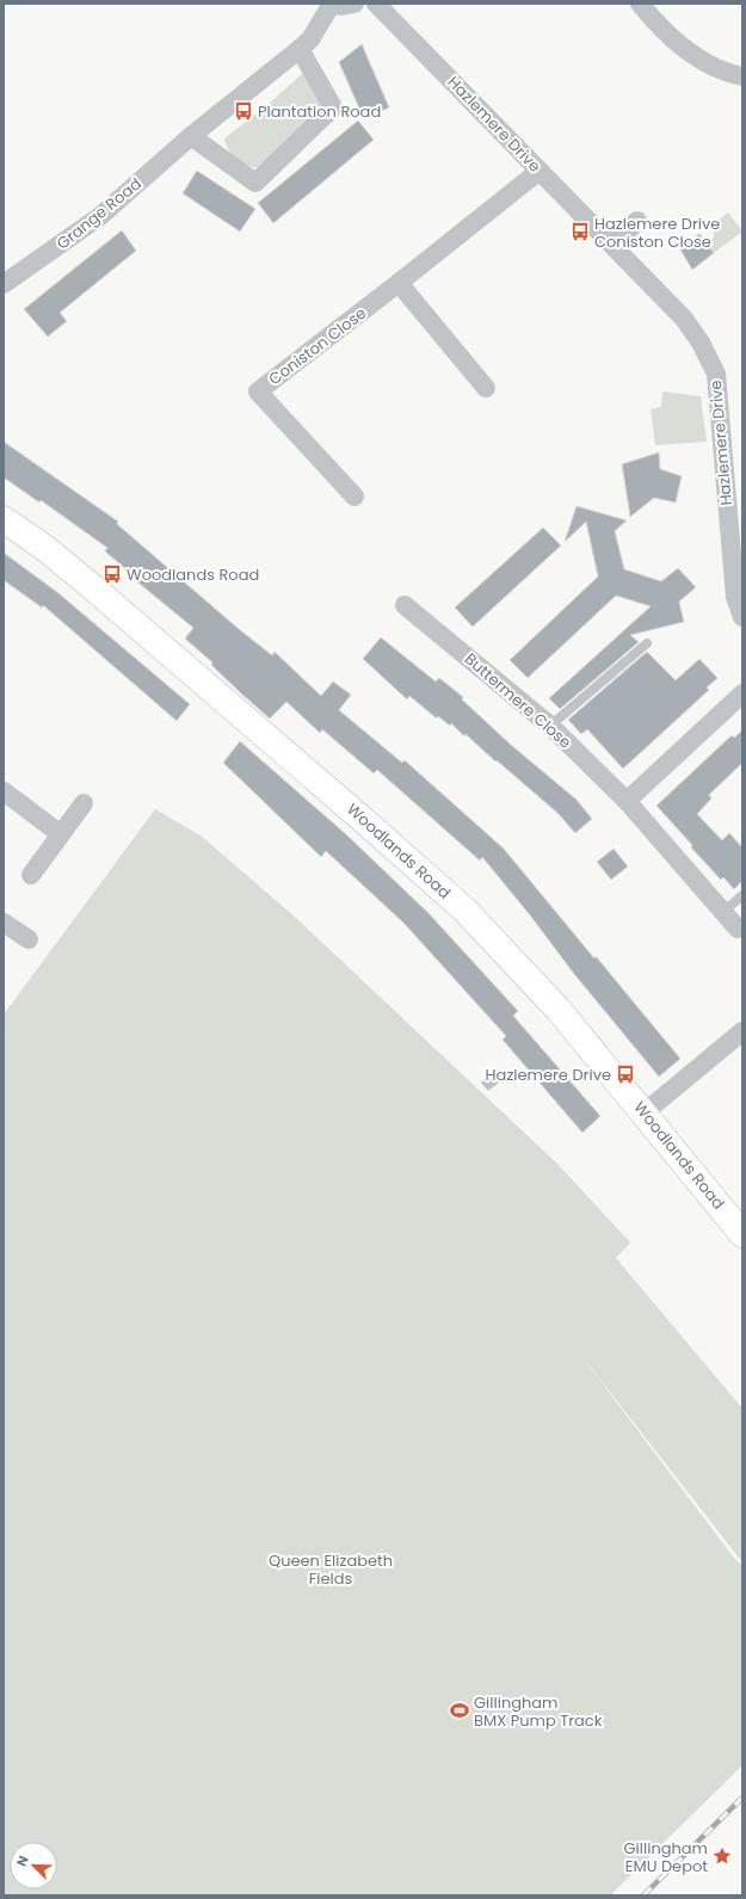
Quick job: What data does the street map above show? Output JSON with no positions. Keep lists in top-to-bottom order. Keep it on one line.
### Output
{"streets":{"street":["Hazlemere Drive","Grange Road","Coniston Close","Buttermere Close","Woodlands Road"]},"crossings":[["Hazlemere Drive","Coniston Close"]],"parks":["Queen Elizabeth Fields"],"places":{"bus stop":["Plantation Road","Hazlemere Drive Coniston Close","Woodlands Road","Hazlemere Drive"],"sports":["Gillingham BMX Pump Track"],"place":["Gillingham EMU Depot"]},"north":"top left"}
